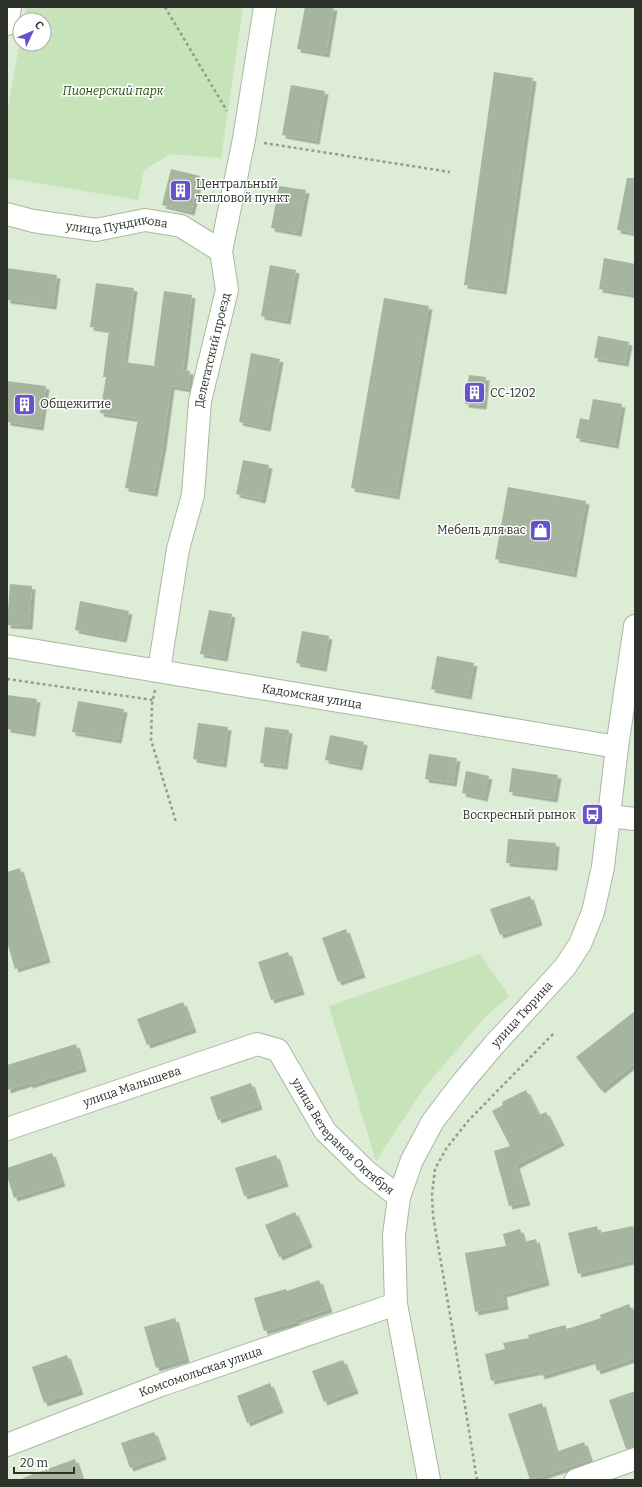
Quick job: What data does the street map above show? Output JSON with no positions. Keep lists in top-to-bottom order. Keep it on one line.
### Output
{"streets":{"street":["улица Пундикова","Делегатский проезд","Кадомская улица","улица Тюрина","улица Малышева","улица Ветеранов Октября","Комсомольская улица"]},"crossings":[["улица Пундикова","Делегатский проезд"],["Делегатский проезд","Кадомская улица"],["Кадомская улица","улица Тюрина"],["улица Тюрина","улица Ветеранов Октября"],["улица Малышева","улица Ветеранов Октября"],["улица Ветеранов Октября","Комсомольская улица"]],"parks":["Пионерский парк"],"places":{"building":["Центральный тепловой пункт","СС-1202","Общежитие"],"shop":["Мебель для вас"],"bus stop":["Воскресный рынок"]},"scale_bar":"20 m","north":"top right"}
